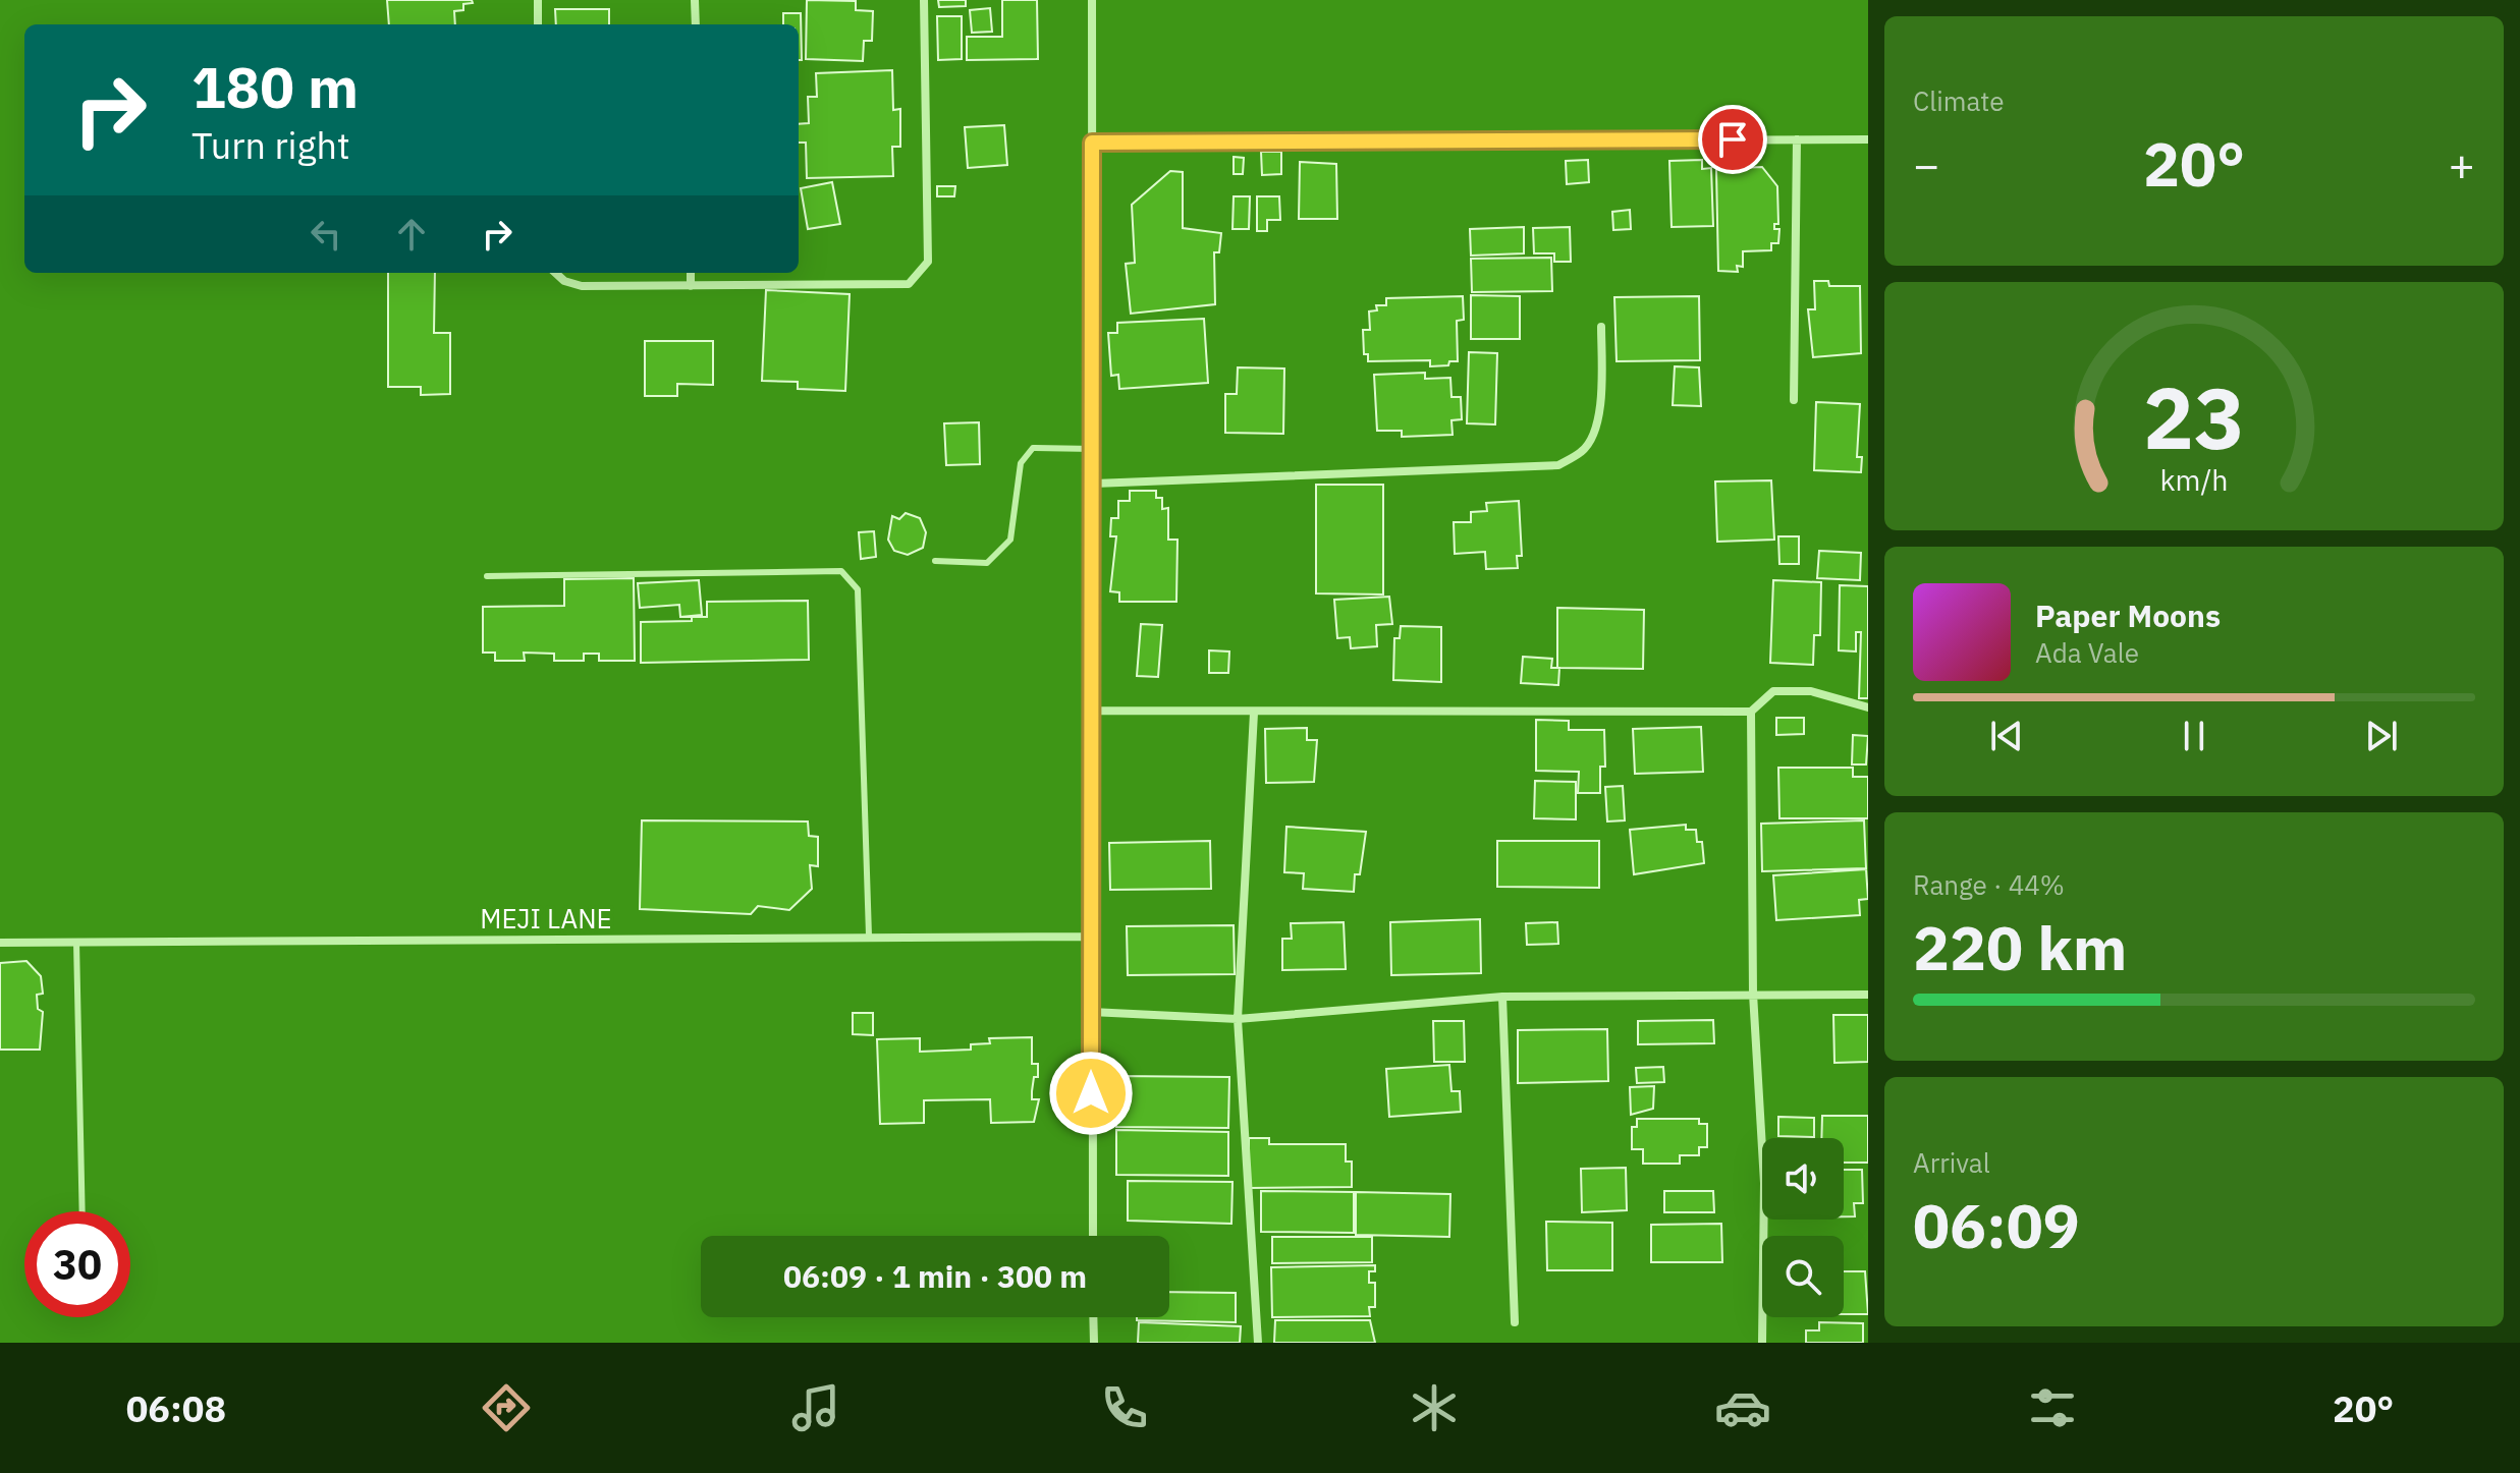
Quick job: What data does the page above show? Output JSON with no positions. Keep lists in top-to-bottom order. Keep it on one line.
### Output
{"streets":{"street":["MEJI LANE"]},"page":{"tile":["Climate",["Range · 44%","220 km"],["Arrival","06:09"]],"turn":["180 m","Turn right"],"heat":["−","20°","+"],"song":["Paper Moons","Ada Vale"],"limit":"30","trip":"06:09 · 1 min · 300 m","tabs":["06:08","20°"],"gauge":["23","km/h"]}}
